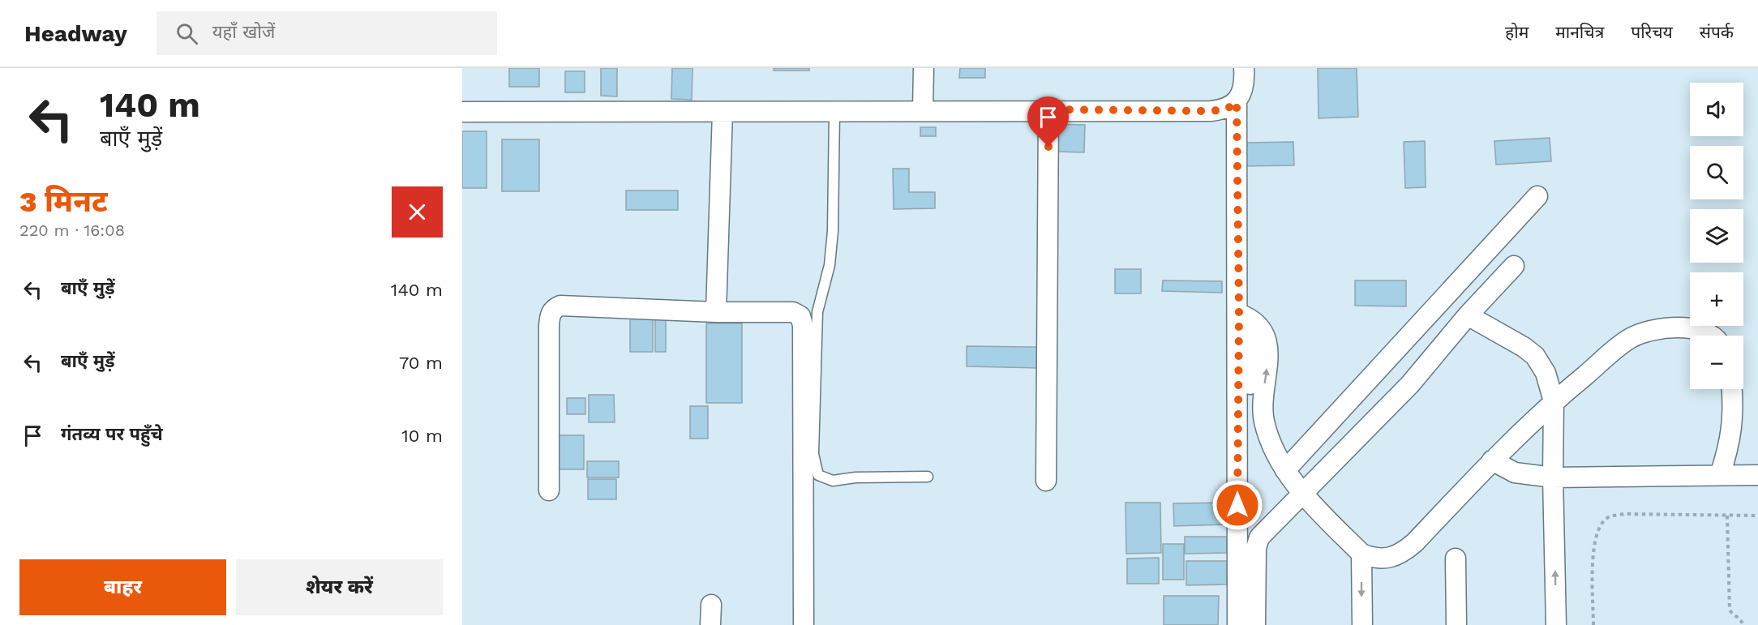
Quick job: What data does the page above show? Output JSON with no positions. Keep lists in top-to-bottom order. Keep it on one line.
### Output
{"page":{"header":"Headway","search":"यहाँ खोजें","nav":["होम","मानचित्र","परिचय","संपर्क"],"turn":["140 m","बाएँ मुड़ें"],"map_buttons":["+","−"],"heading":["3 मिनट","220 m · 16:08"],"list":[{"name":"बाएँ मुड़ें","value":"140 m"},{"name":"बाएँ मुड़ें","value":"70 m"},{"name":"गंतव्य पर पहुँचे","value":"10 m"}],"buttons":["बाहर","शेयर करें"]}}
